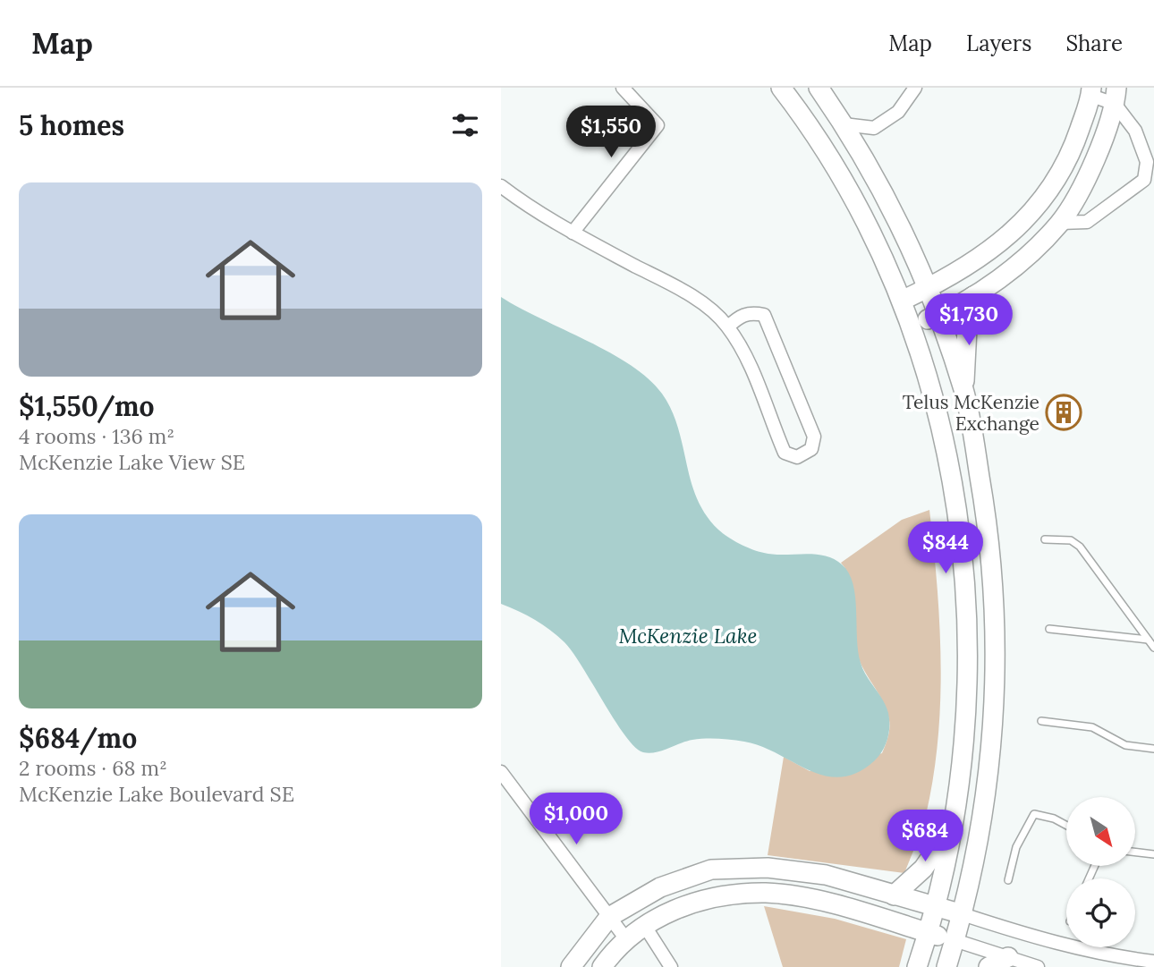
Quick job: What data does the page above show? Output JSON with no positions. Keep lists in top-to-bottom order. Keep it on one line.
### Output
{"water":["McKenzie Lake"],"places":{"building":["Telus McKenzie Exchange"]},"north":"bottom right","page":{"header":"Map","nav":["Map","Layers","Share"],"heading":"5 homes","price":["$1,550","$1,730","$844","$1,000","$684"],"list":[{"name":"$1,550/mo","note":"4 rooms · 136 m² · McKenzie Lake View SE"},{"name":"$684/mo","note":"2 rooms · 68 m² · McKenzie Lake Boulevard SE"}]}}
